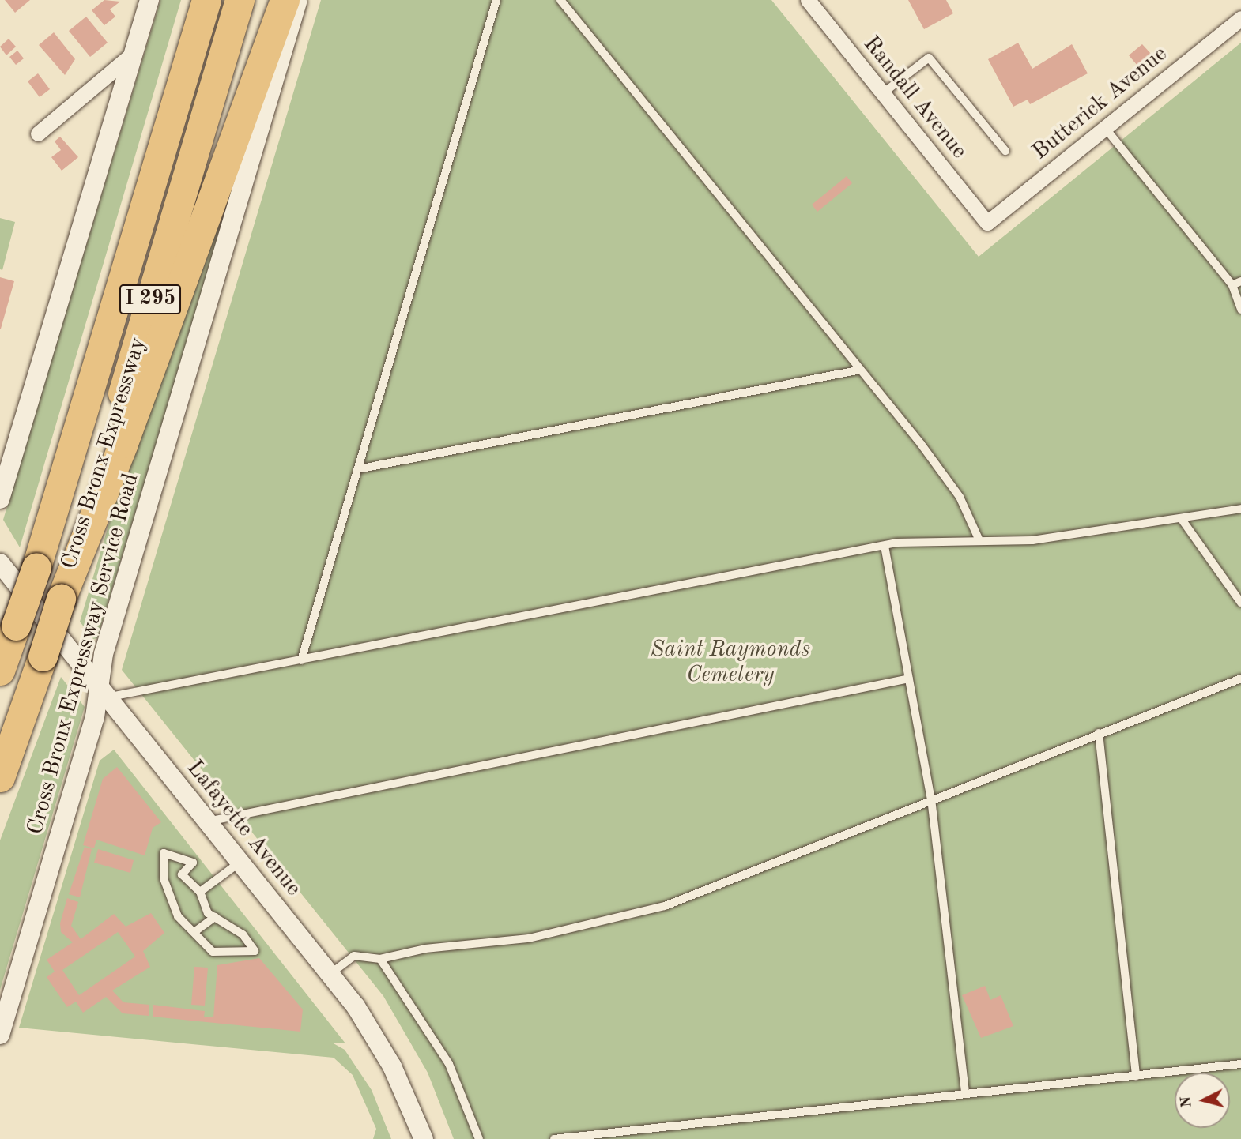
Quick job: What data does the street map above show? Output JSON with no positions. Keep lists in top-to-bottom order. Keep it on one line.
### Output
{"streets":{"highway":["I 295","Cross Bronx Expressway"],"street":["Randall Avenue","Butterick Avenue","Cross Bronx Expressway Service Road","Lafayette Avenue"]},"crossings":[["Randall Avenue","Butterick Avenue"],["Cross Bronx Expressway Service Road","Lafayette Avenue"]],"parks":["Saint Raymonds Cemetery"],"north":"left"}
